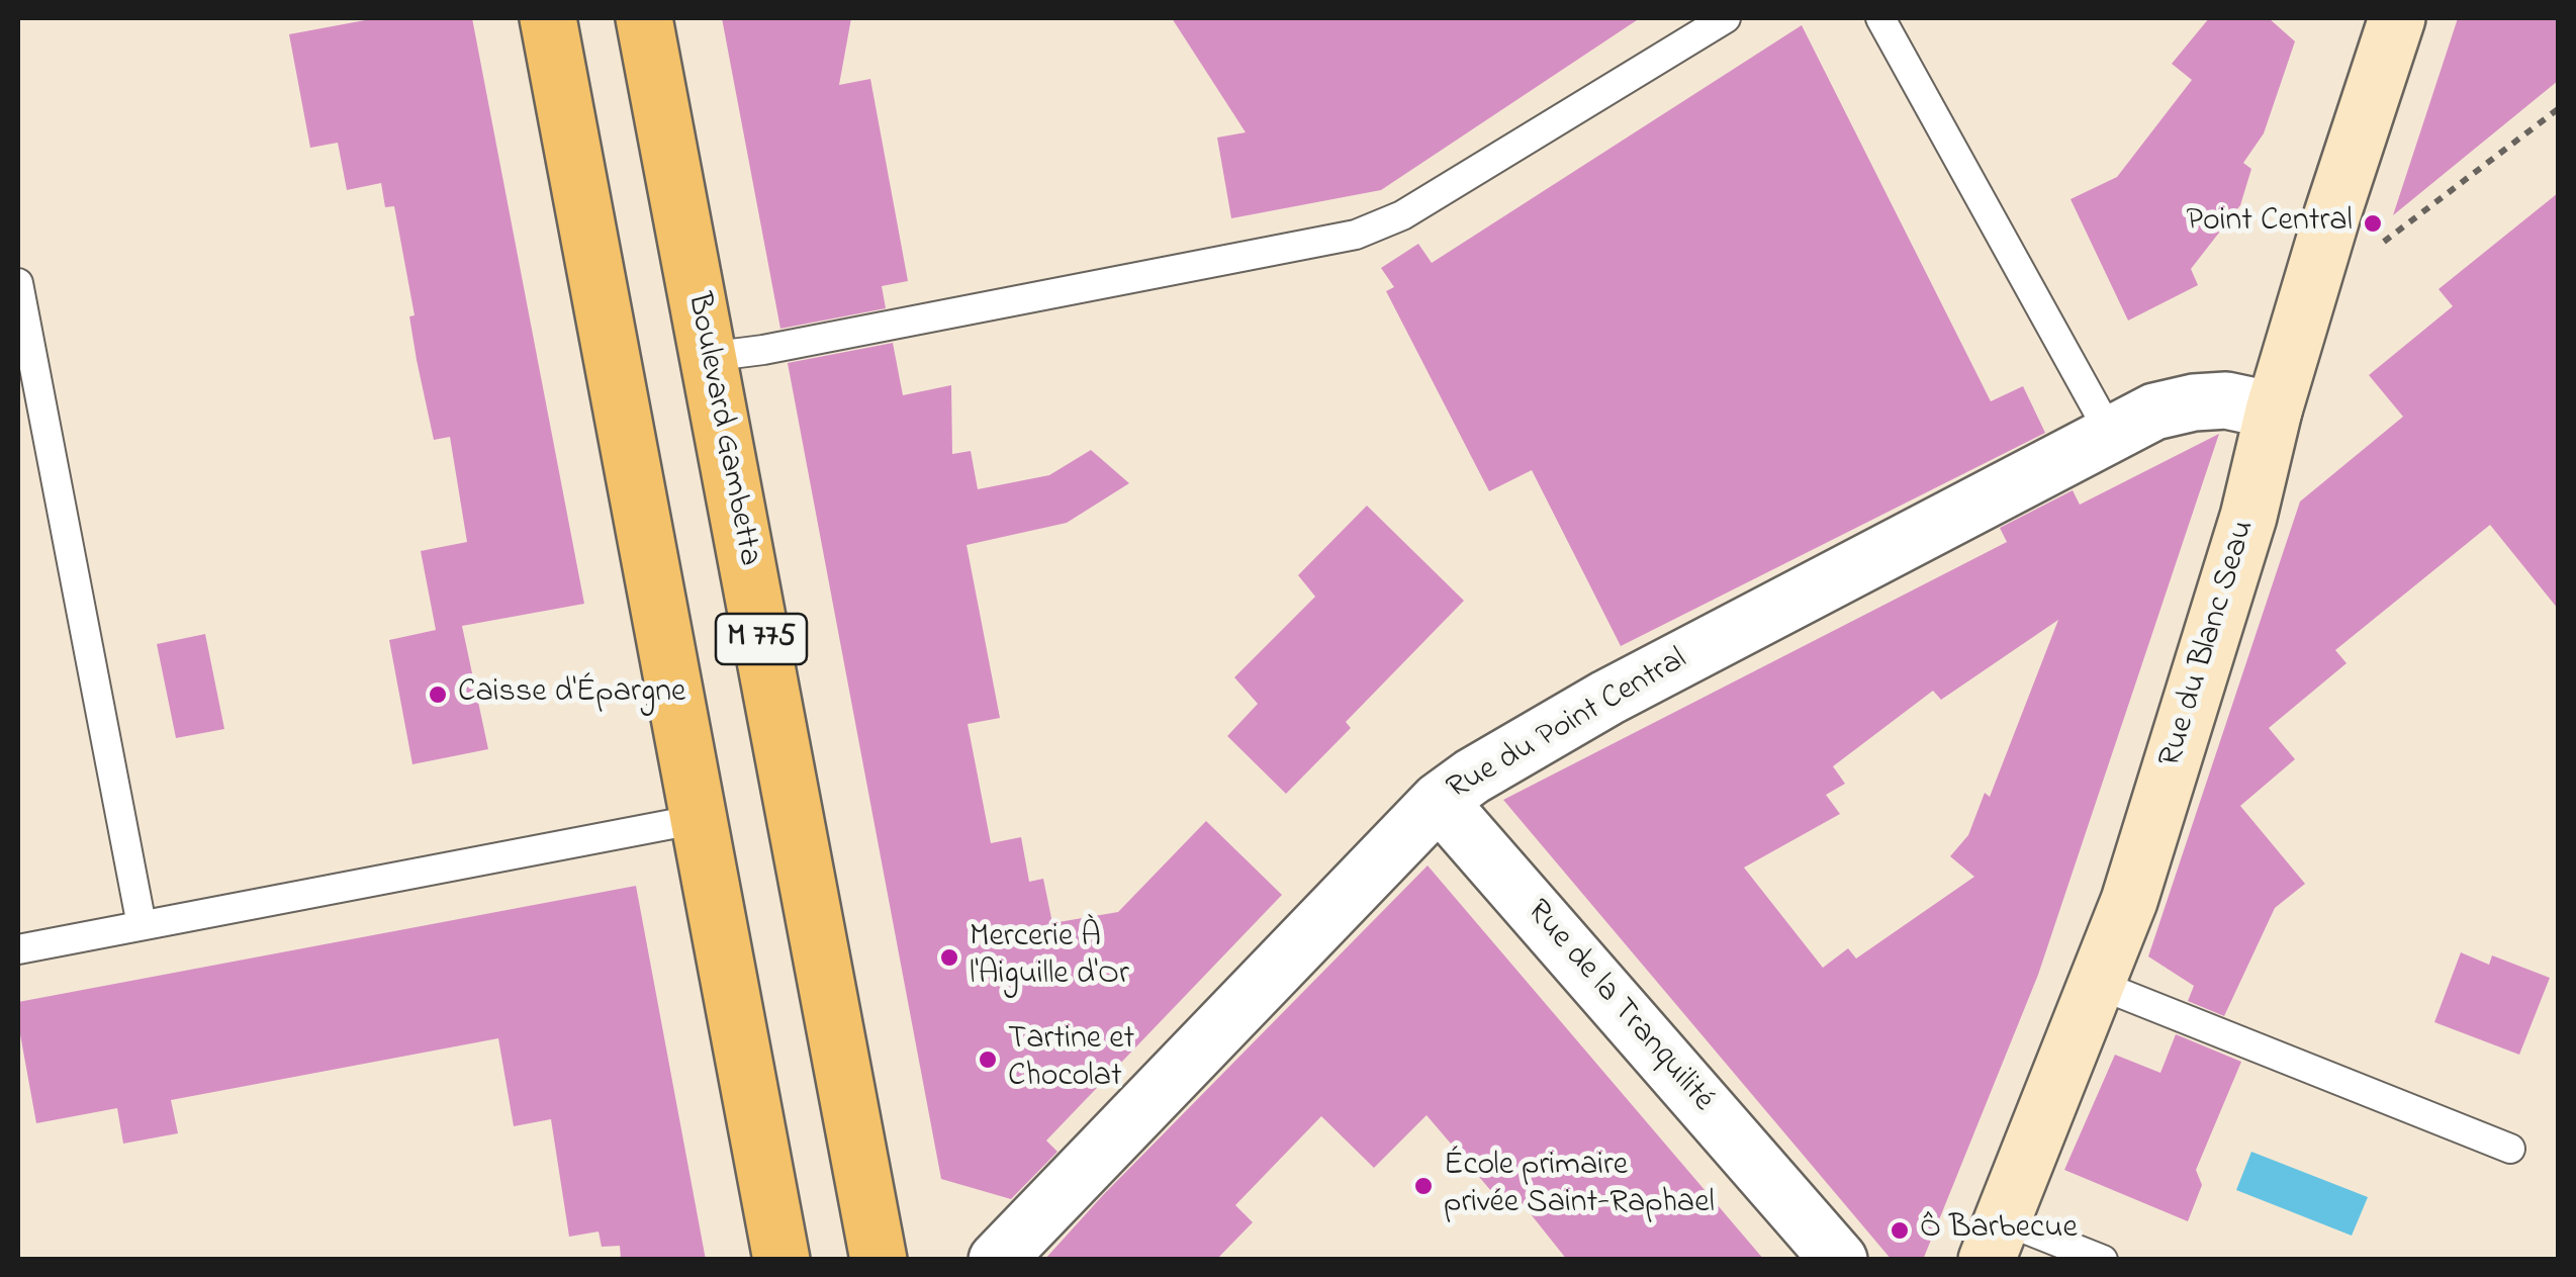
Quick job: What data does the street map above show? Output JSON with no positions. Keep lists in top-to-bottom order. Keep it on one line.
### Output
{"streets":{"main road":["Boulevard Gambetta","M 775"],"street":["Rue du Blanc Seau","Rue du Point Central","Rue de la Tranquilité"]},"crossings":[["Rue du Blanc Seau","Rue du Point Central"],["Rue du Point Central","Rue de la Tranquilité"]],"places":["Point Central","Caisse d'Épargne","Mercerie À l'Aiguille d'Or","Tartine et Chocolat","École primaire privée Saint-Raphael","Ô Barbecue"]}
